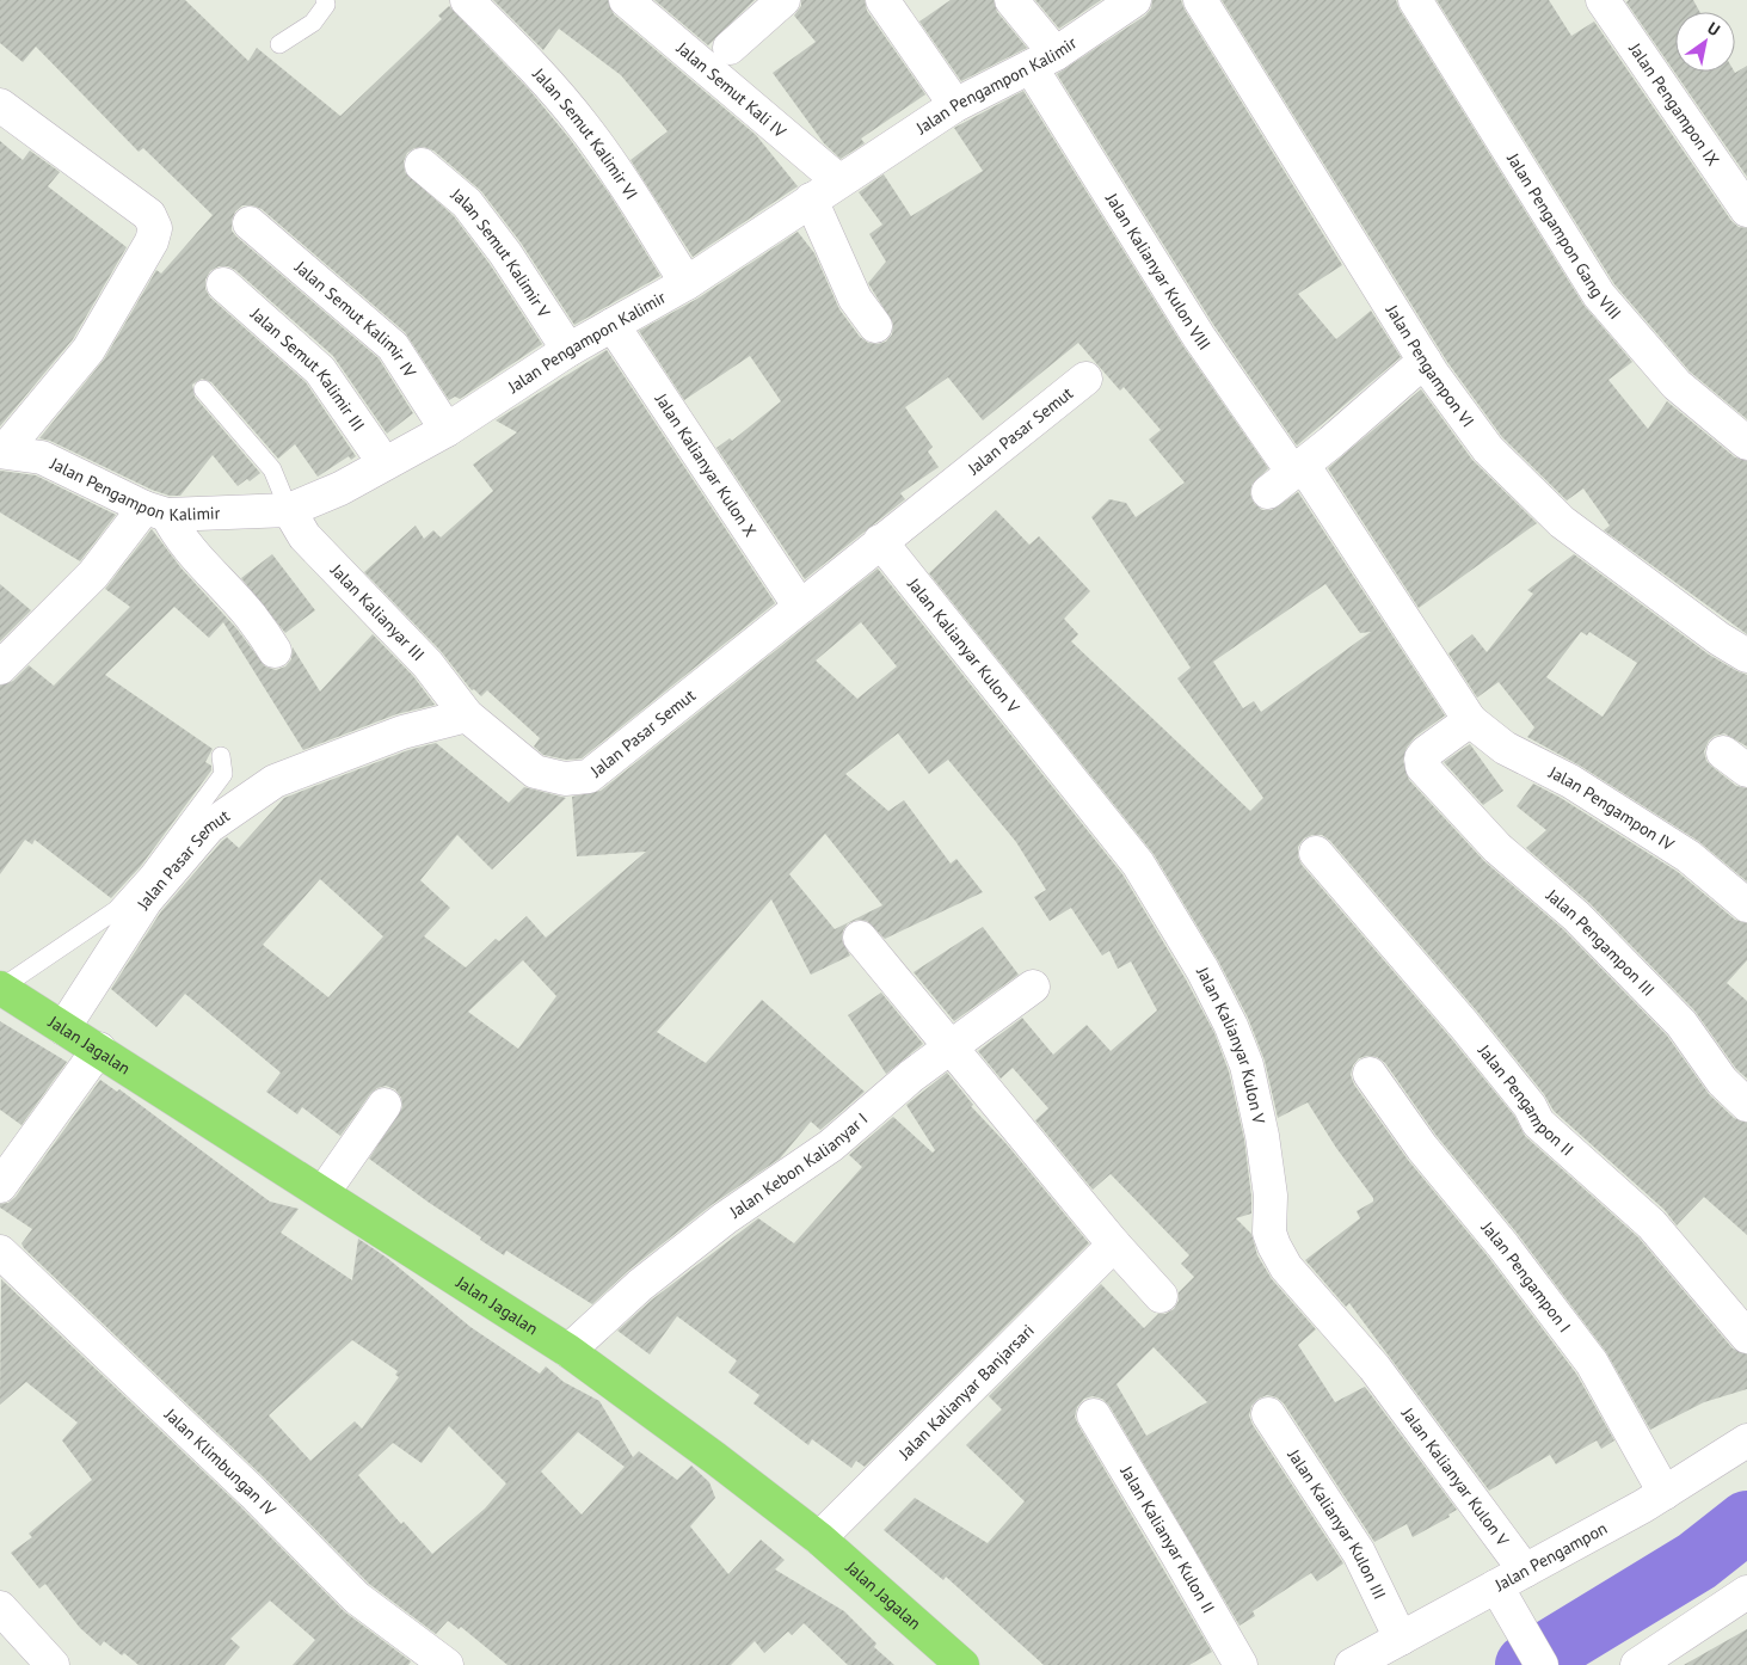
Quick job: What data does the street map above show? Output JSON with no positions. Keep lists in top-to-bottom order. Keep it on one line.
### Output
{"streets":{"main road":["Jalan Jagalan"],"street":["Jalan Pengampon Kalimir","Jalan Semut Kali IV","Jalan Pengampon IX","Jalan Semut Kalimir VI","Jalan Pengampon Gang VIII","Jalan Semut Kalimir V","Jalan Kalianyar Kulon VIII","Jalan Semut Kalimir IV","Jalan Pengampon VI","Jalan Semut Kalimir III","Jalan Pasar Semut","Jalan Kalianyar Kulon X","Jalan Kalianyar III","Jalan Kalianyar Kulon V","Jalan Pengampon IV","Jalan Pengampon III","Jalan Pengampon II","Jalan Kebon Kalianyar I","Jalan Pengampon I","Jalan Kalianyar Banjarsari","Jalan Klimbungan IV","Jalan Kalianyar Kulon III","Jalan Kalianyar Kulon II","Jalan Pengampon"]},"crossings":[["Jalan Pengampon Kalimir","Jalan Semut Kali IV"],["Jalan Pengampon Kalimir","Jalan Semut Kalimir VI"],["Jalan Pengampon Kalimir","Jalan Semut Kalimir V"],["Jalan Pengampon Kalimir","Jalan Kalianyar Kulon VIII"],["Jalan Pengampon Kalimir","Jalan Semut Kalimir IV"],["Jalan Pengampon Kalimir","Jalan Semut Kalimir III"],["Jalan Pengampon Kalimir","Jalan Kalianyar Kulon X"],["Jalan Pengampon Kalimir","Jalan Kalianyar III"],["Jalan Kalianyar Kulon VIII","Jalan Pengampon IV"],["Jalan Kalianyar Kulon VIII","Jalan Pengampon III"],["Jalan Pasar Semut","Jalan Kalianyar Kulon X"],["Jalan Pasar Semut","Jalan Kalianyar III"],["Jalan Pasar Semut","Jalan Kalianyar Kulon V"],["Jalan Pasar Semut","Jalan Jagalan"],["Jalan Kalianyar Kulon V","Jalan Pengampon"],["Jalan Pengampon IV","Jalan Pengampon III"],["Jalan Jagalan","Jalan Kebon Kalianyar I"],["Jalan Jagalan","Jalan Kalianyar Banjarsari"],["Jalan Pengampon I","Jalan Pengampon"],["Jalan Kalianyar Kulon III","Jalan Pengampon"]],"north":"top right"}
